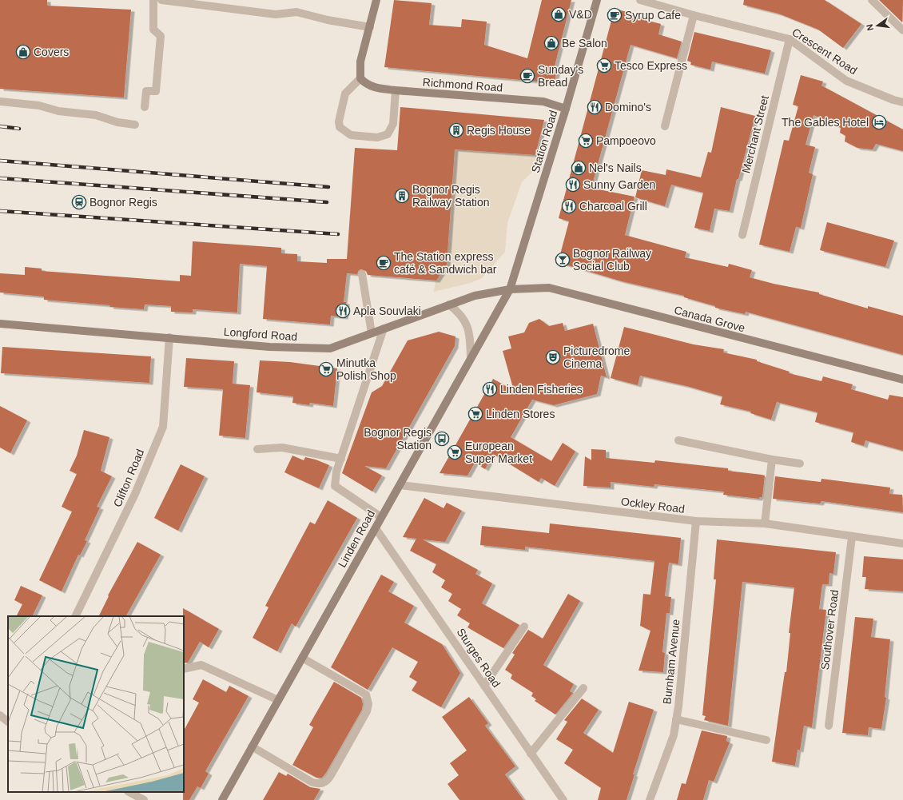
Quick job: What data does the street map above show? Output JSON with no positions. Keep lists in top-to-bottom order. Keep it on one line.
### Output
{"streets":{"street":["Crescent Road","Richmond Road","Merchant Street","Station Road","Canada Grove","Longford Road","Clifton Road","Ockley Road","Linden Road","Southover Road","Sturges Road","Burnham Avenue"]},"crossings":[["Crescent Road","Merchant Street"],["Richmond Road","Station Road"],["Station Road","Canada Grove"],["Station Road","Longford Road"],["Station Road","Linden Road"],["Canada Grove","Longford Road"],["Canada Grove","Linden Road"],["Longford Road","Clifton Road"],["Longford Road","Linden Road"],["Ockley Road","Linden Road"],["Ockley Road","Southover Road"],["Ockley Road","Burnham Avenue"],["Linden Road","Sturges Road"]],"places":{"shop":["V&D","Be Salon","Covers","Nel's Nails"],"cafe":["Syrup Cafe","Sunday's Bread","The Station express café & Sandwich bar"],"supermarket":["Tesco Express","Pampoeovo","Minutka Polish Shop","Linden Stores","European Super Market"],"restaurant":["Domino's","Sunny Garden","Charcoal Grill","Apla Souvlaki","Linden Fisheries"],"hotel":["The Gables Hotel"],"building":["Regis House","Bognor Regis Railway Station"],"station":["Bognor Regis"],"bar":["Bognor Railway Social Club"],"theatre":["Picturedrome Cinema"],"bus stop":["Bognor Regis Station"]},"north":"left"}
